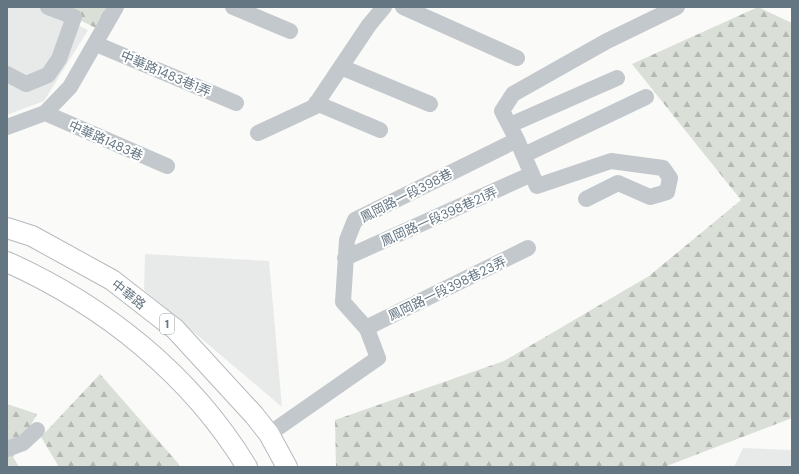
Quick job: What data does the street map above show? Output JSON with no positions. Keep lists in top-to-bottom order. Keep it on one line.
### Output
{"streets":{"main road":["中華路","1"],"lane":["中華路1483巷1弄","中華路1483巷","鳳岡路一段398巷","鳳岡路一段398巷21弄","鳳岡路一段398巷23弄"]},"crossings":[["鳳岡路一段398巷","鳳岡路一段398巷21弄"],["鳳岡路一段398巷","鳳岡路一段398巷23弄"],["鳳岡路一段398巷","中華路"]]}
